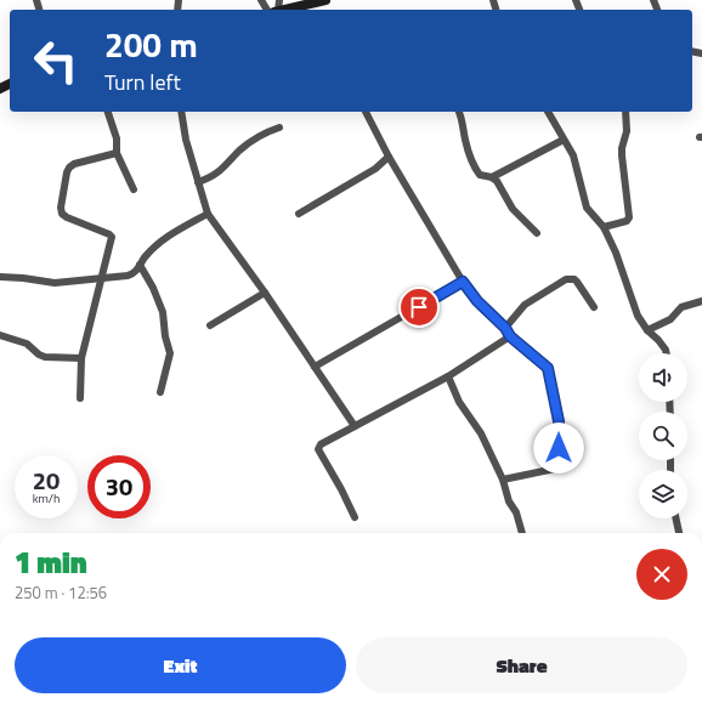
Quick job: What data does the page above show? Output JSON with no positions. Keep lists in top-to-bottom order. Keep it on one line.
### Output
{"page":{"turn":["200 m","Turn left"],"speed":"20 km/h","limit":"30","heading":["1 min","250 m · 12:56"],"buttons":["Exit","Share"]}}
